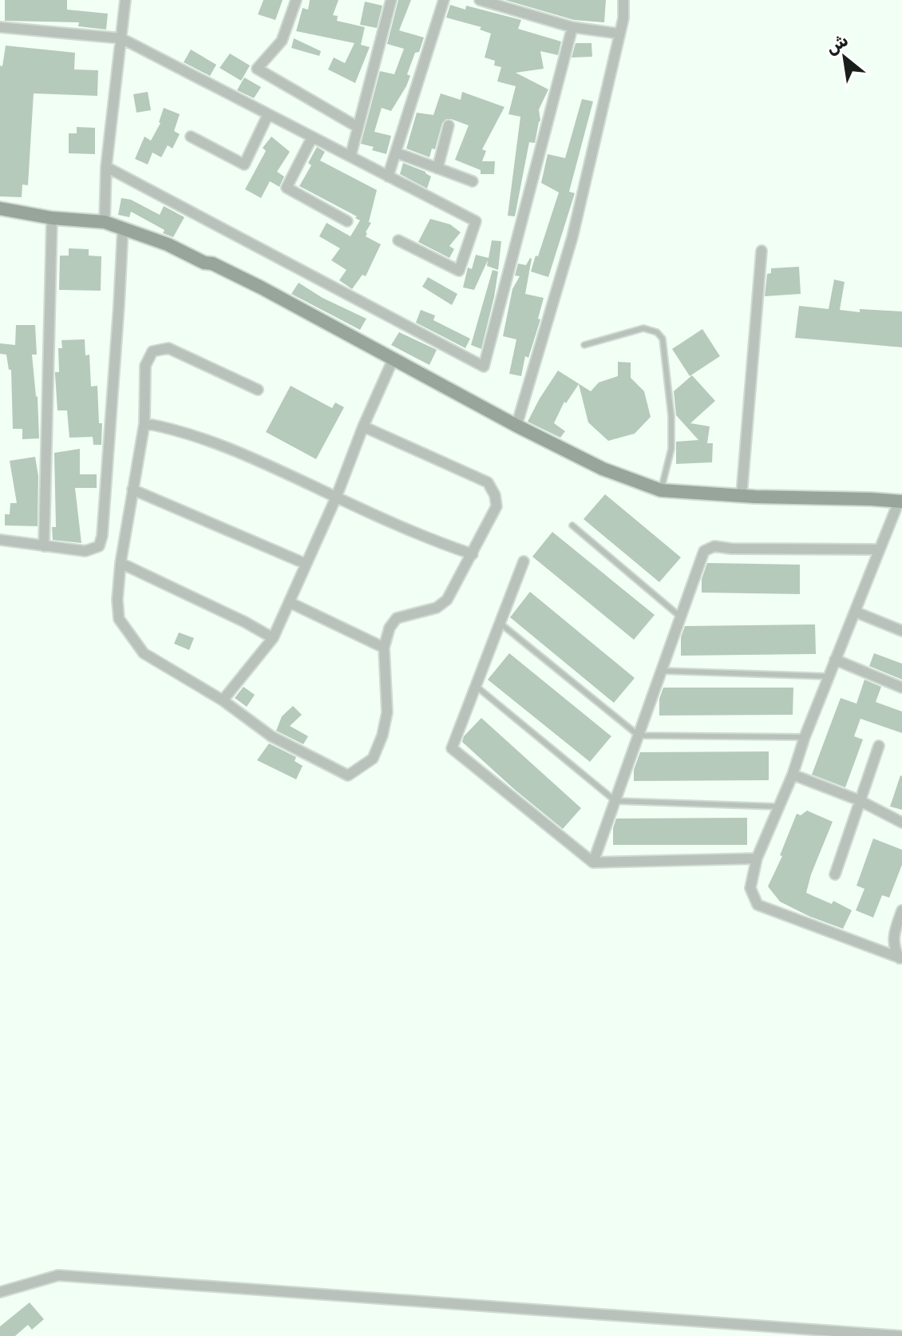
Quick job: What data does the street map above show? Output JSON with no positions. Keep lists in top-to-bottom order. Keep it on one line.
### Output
{"north":"top left"}
